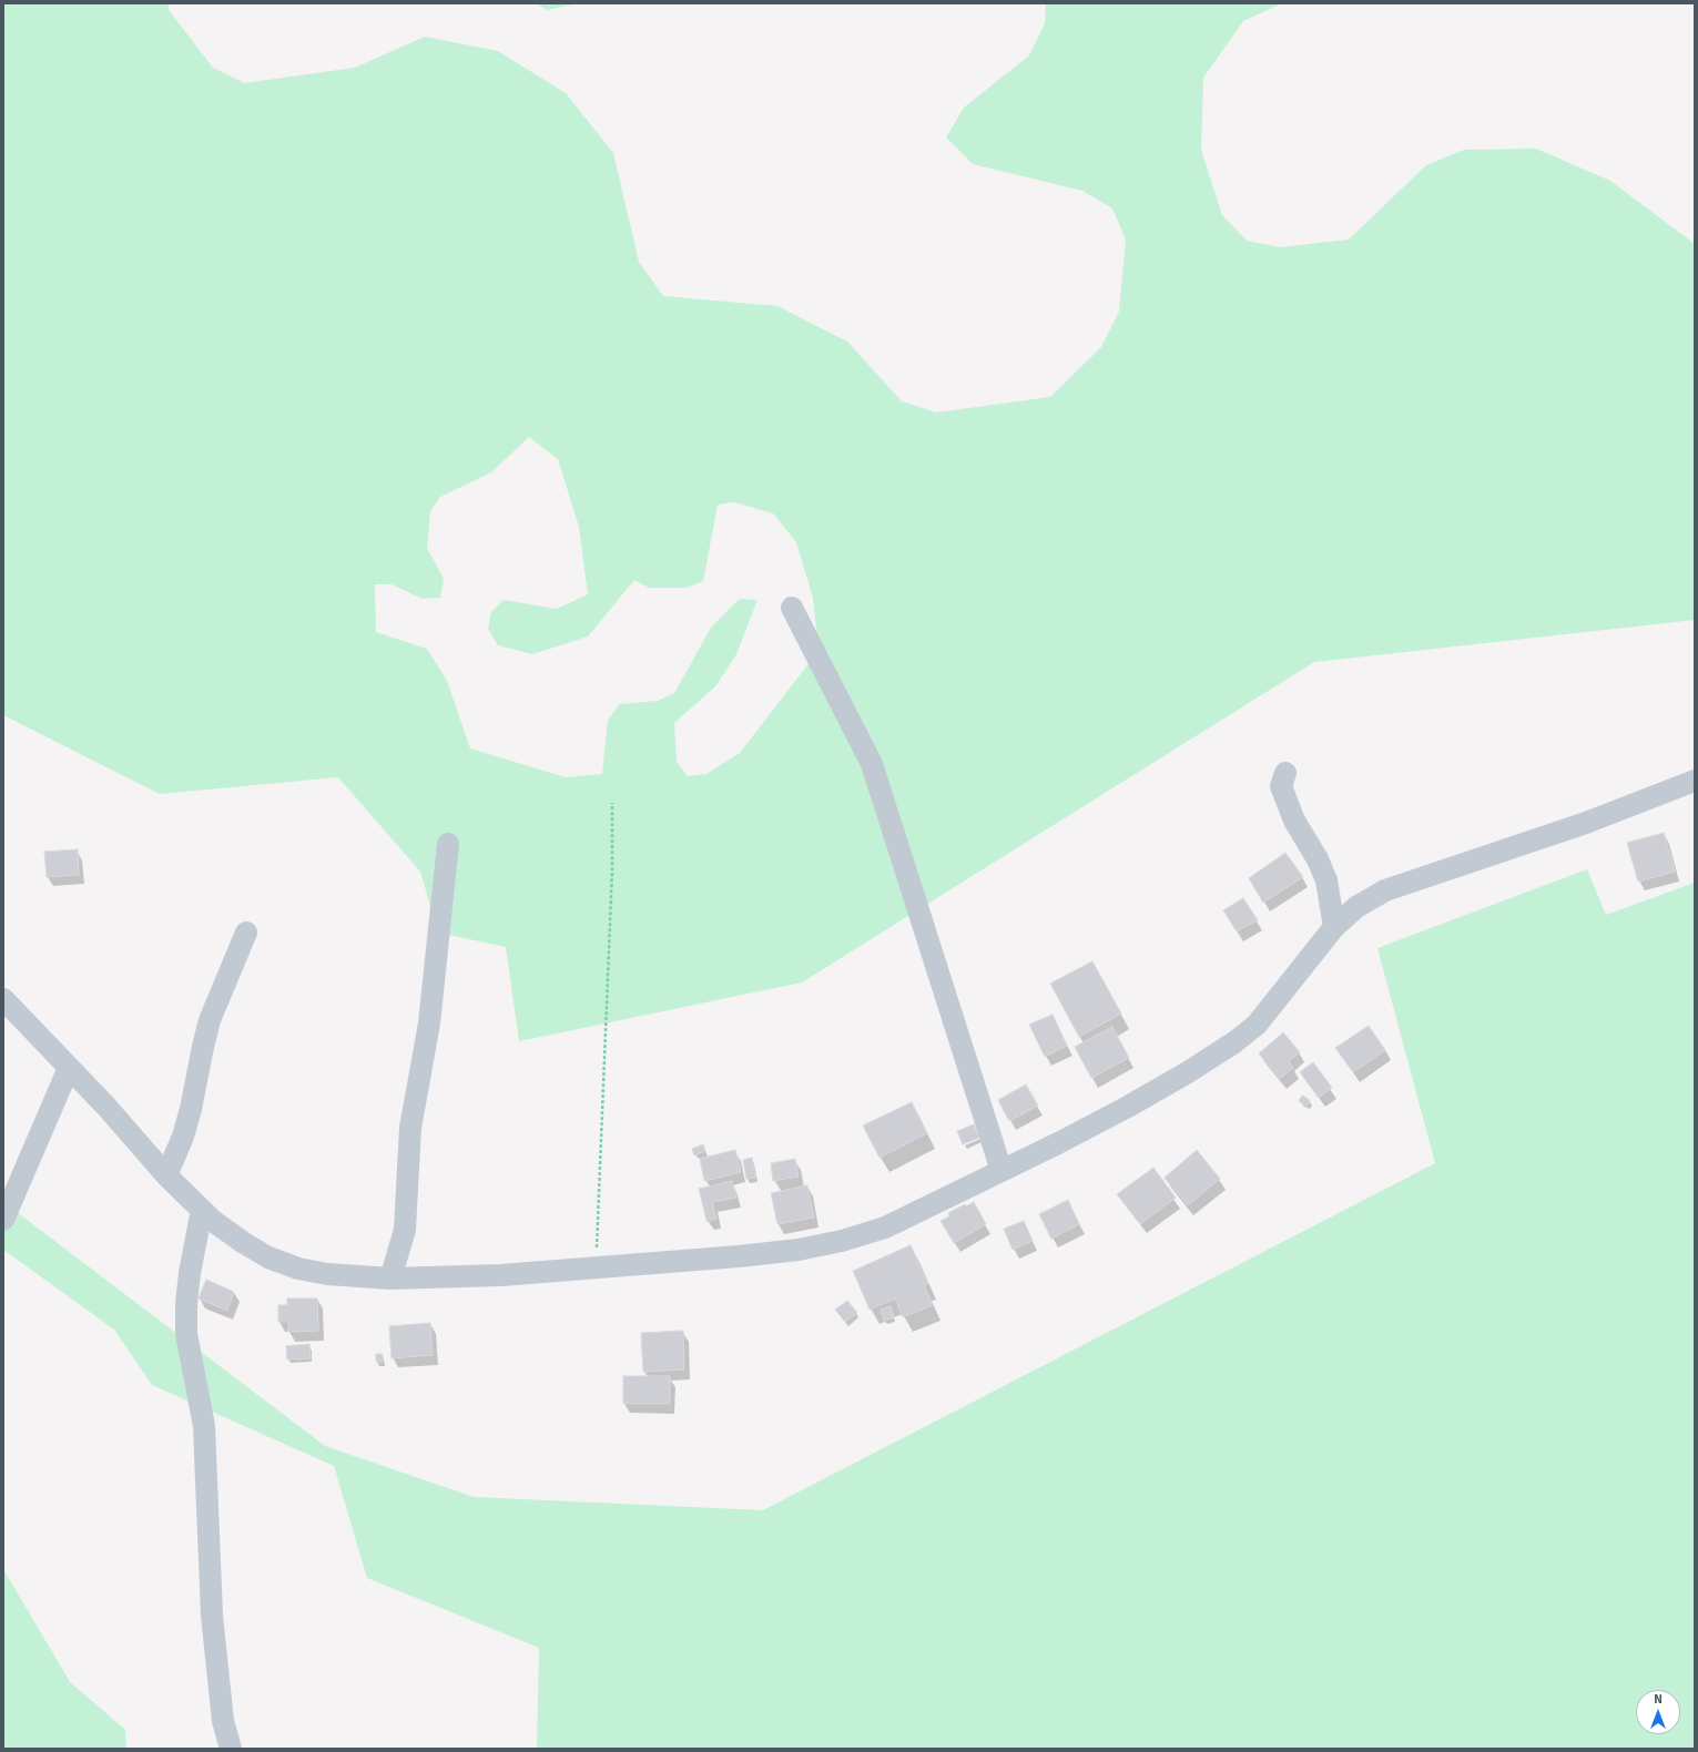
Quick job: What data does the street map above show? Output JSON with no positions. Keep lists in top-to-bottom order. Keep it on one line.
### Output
{"north":"top"}
